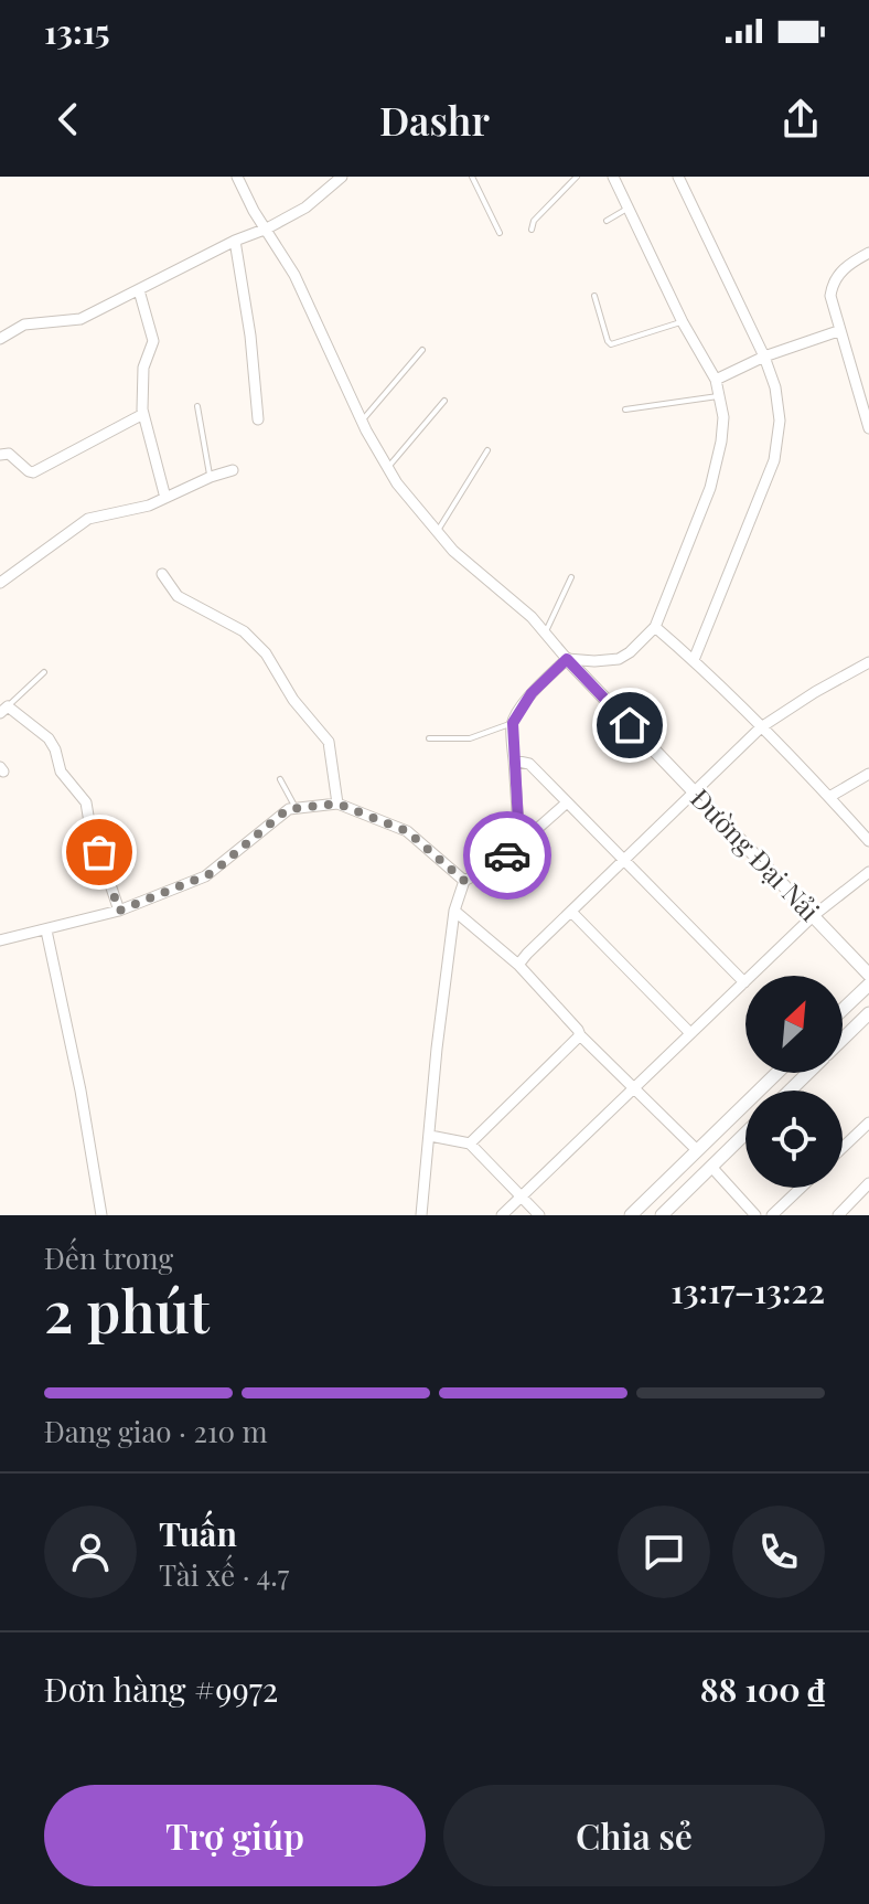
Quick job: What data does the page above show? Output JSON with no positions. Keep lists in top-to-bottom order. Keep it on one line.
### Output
{"streets":{"street":["Đường Đại Nải"]},"north":"top right","page":{"status":"13:15","header":"Dashr","heading":["2 phút","Đến trong","13:17–13:22"],"panel":["Tuấn","Tài xế · 4.7","Đơn hàng #9972","88 100 ₫"],"bar":"Đang giao · 210 m","buttons":["Trợ giúp","Chia sẻ"]}}
